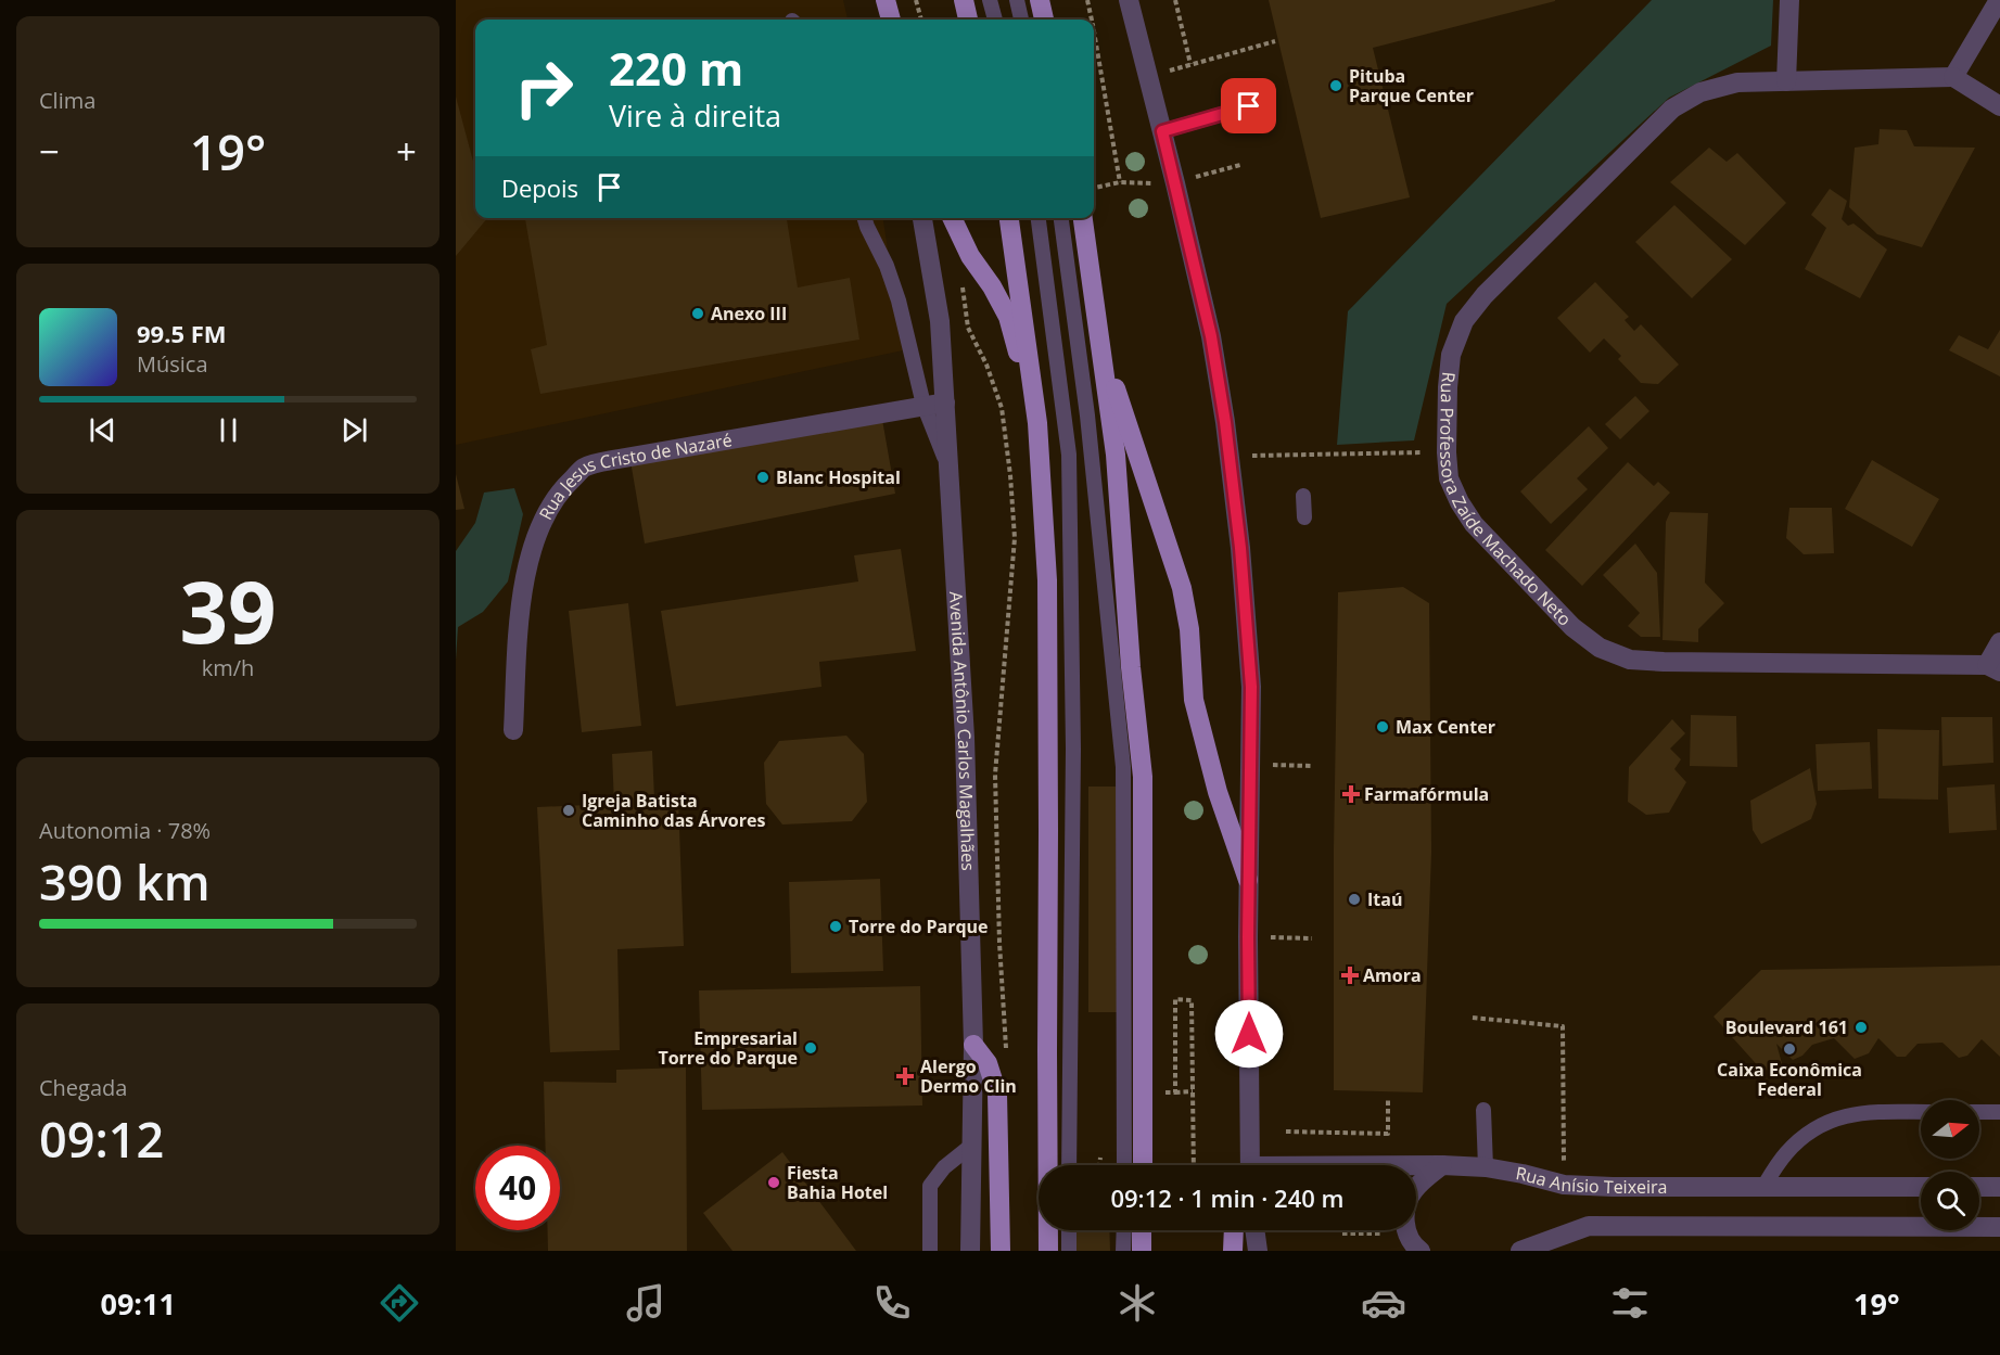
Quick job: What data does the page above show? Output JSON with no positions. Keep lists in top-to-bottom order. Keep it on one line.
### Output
{"streets":{"street":["Rua Jesus Cristo de Nazaré","Rua Professora Zaíde Machado Neto","Avenida Antônio Carlos Magalhães","Rua Anísio Teixeira"]},"crossings":[["Rua Jesus Cristo de Nazaré","Avenida Antônio Carlos Magalhães"]],"places":{"other":["Pituba Parque Center","Anexo III","Blanc Hospital","Max Center","Igreja Batista Caminho das Árvores","Itaú","Torre do Parque","Boulevard 161","Empresarial Torre do Parque","Caixa Econômica Federal","Fiesta Bahia Hotel"],"health":["Farmafórmula","Amora","Alergo Dermo Clin"]},"north":"right","page":{"tile":["Clima",["39","km/h"],["Autonomia · 78%","390 km"],["Chegada","09:12"]],"turn":["220 m","Vire à direita"],"heat":["−","19°","+"],"then":"Depois","song":["99.5 FM","Música"],"limit":"40","trip":"09:12 · 1 min · 240 m","tabs":["09:11","19°"]}}
